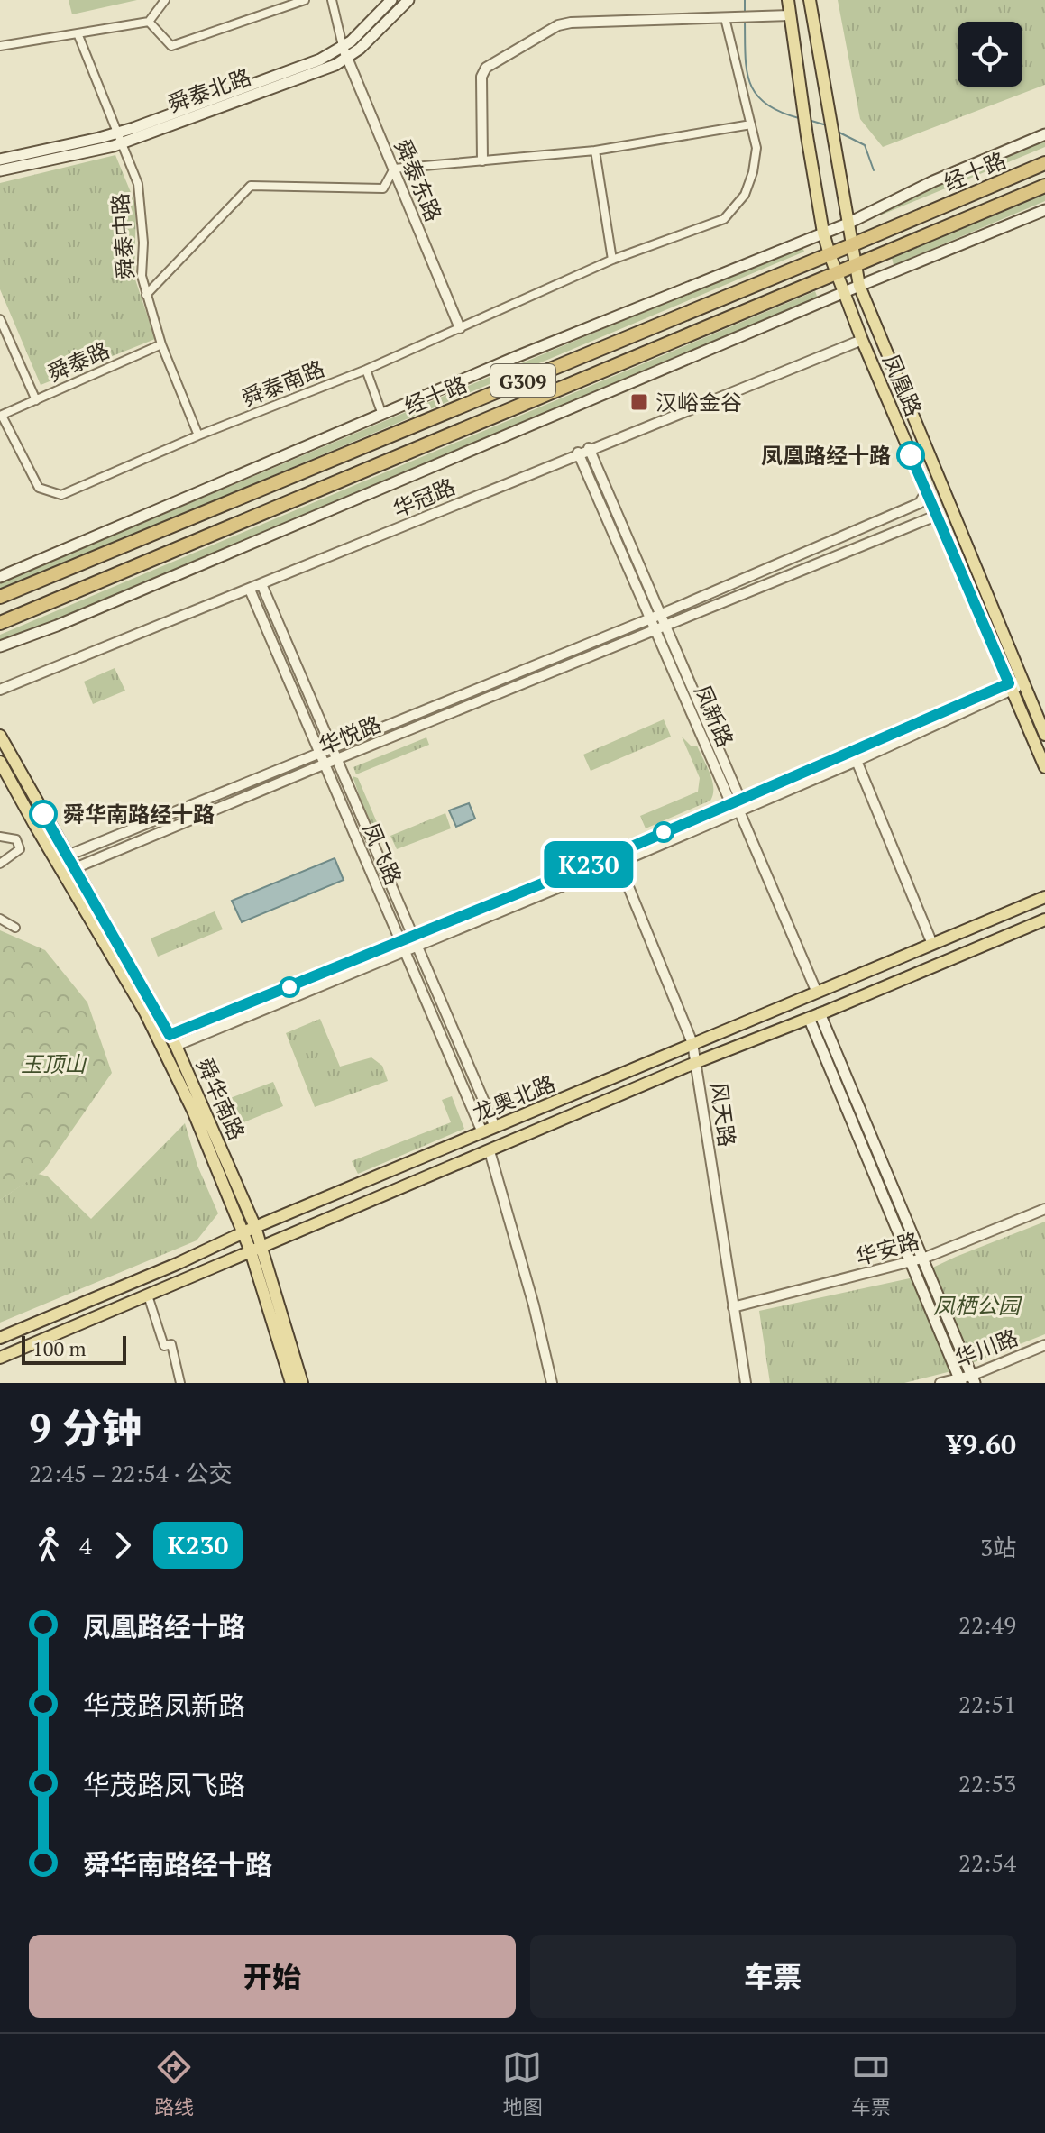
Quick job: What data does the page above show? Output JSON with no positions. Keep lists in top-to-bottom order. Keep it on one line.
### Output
{"streets":{"highway":["经十路","G309"],"main road":["舜泰北路","凤凰路","龙奥北路","舜华南路"],"street":["舜泰东路","舜泰中路","舜泰路","舜泰南路","华冠路","凤新路","华悦路","凤飞路","风天路","华安路","华川路"]},"crossings":[["舜泰北路","舜泰东路"],["舜泰北路","舜泰中路"],["经十路","G309"],["经十路","凤凰路"],["舜泰东路","舜泰南路"],["舜泰中路","舜泰路"],["舜泰路","舜泰南路"],["G309","凤凰路"],["凤凰路","华冠路"],["凤凰路","华悦路"],["华冠路","凤新路"],["华冠路","凤飞路"],["凤新路","华悦路"],["凤新路","龙奥北路"],["华悦路","凤飞路"],["华悦路","舜华南路"],["凤飞路","龙奥北路"],["龙奥北路","舜华南路"],["龙奥北路","风天路"],["风天路","华安路"]],"parks":["玉顶山","凤栖公园"],"places":{"transit":["汉峪金谷"],"other":["凤凰路经十路","舜华南路经十路"]},"lines":["bus line K230"],"scale_bar":"100 m","page":{"on_map":"K230","scale":"100 m","heading":["9 分钟","22:45 – 22:54 · 公交","¥9.60"],"legs":["4","K230","3站"],"list":[{"name":"凤凰路经十路","value":"22:49"},{"name":"华茂路凤新路","value":"22:51"},{"name":"华茂路凤飞路","value":"22:53"},{"name":"舜华南路经十路","value":"22:54"}],"buttons":["开始","车票"],"tabs":["路线","地图","车票"]}}
